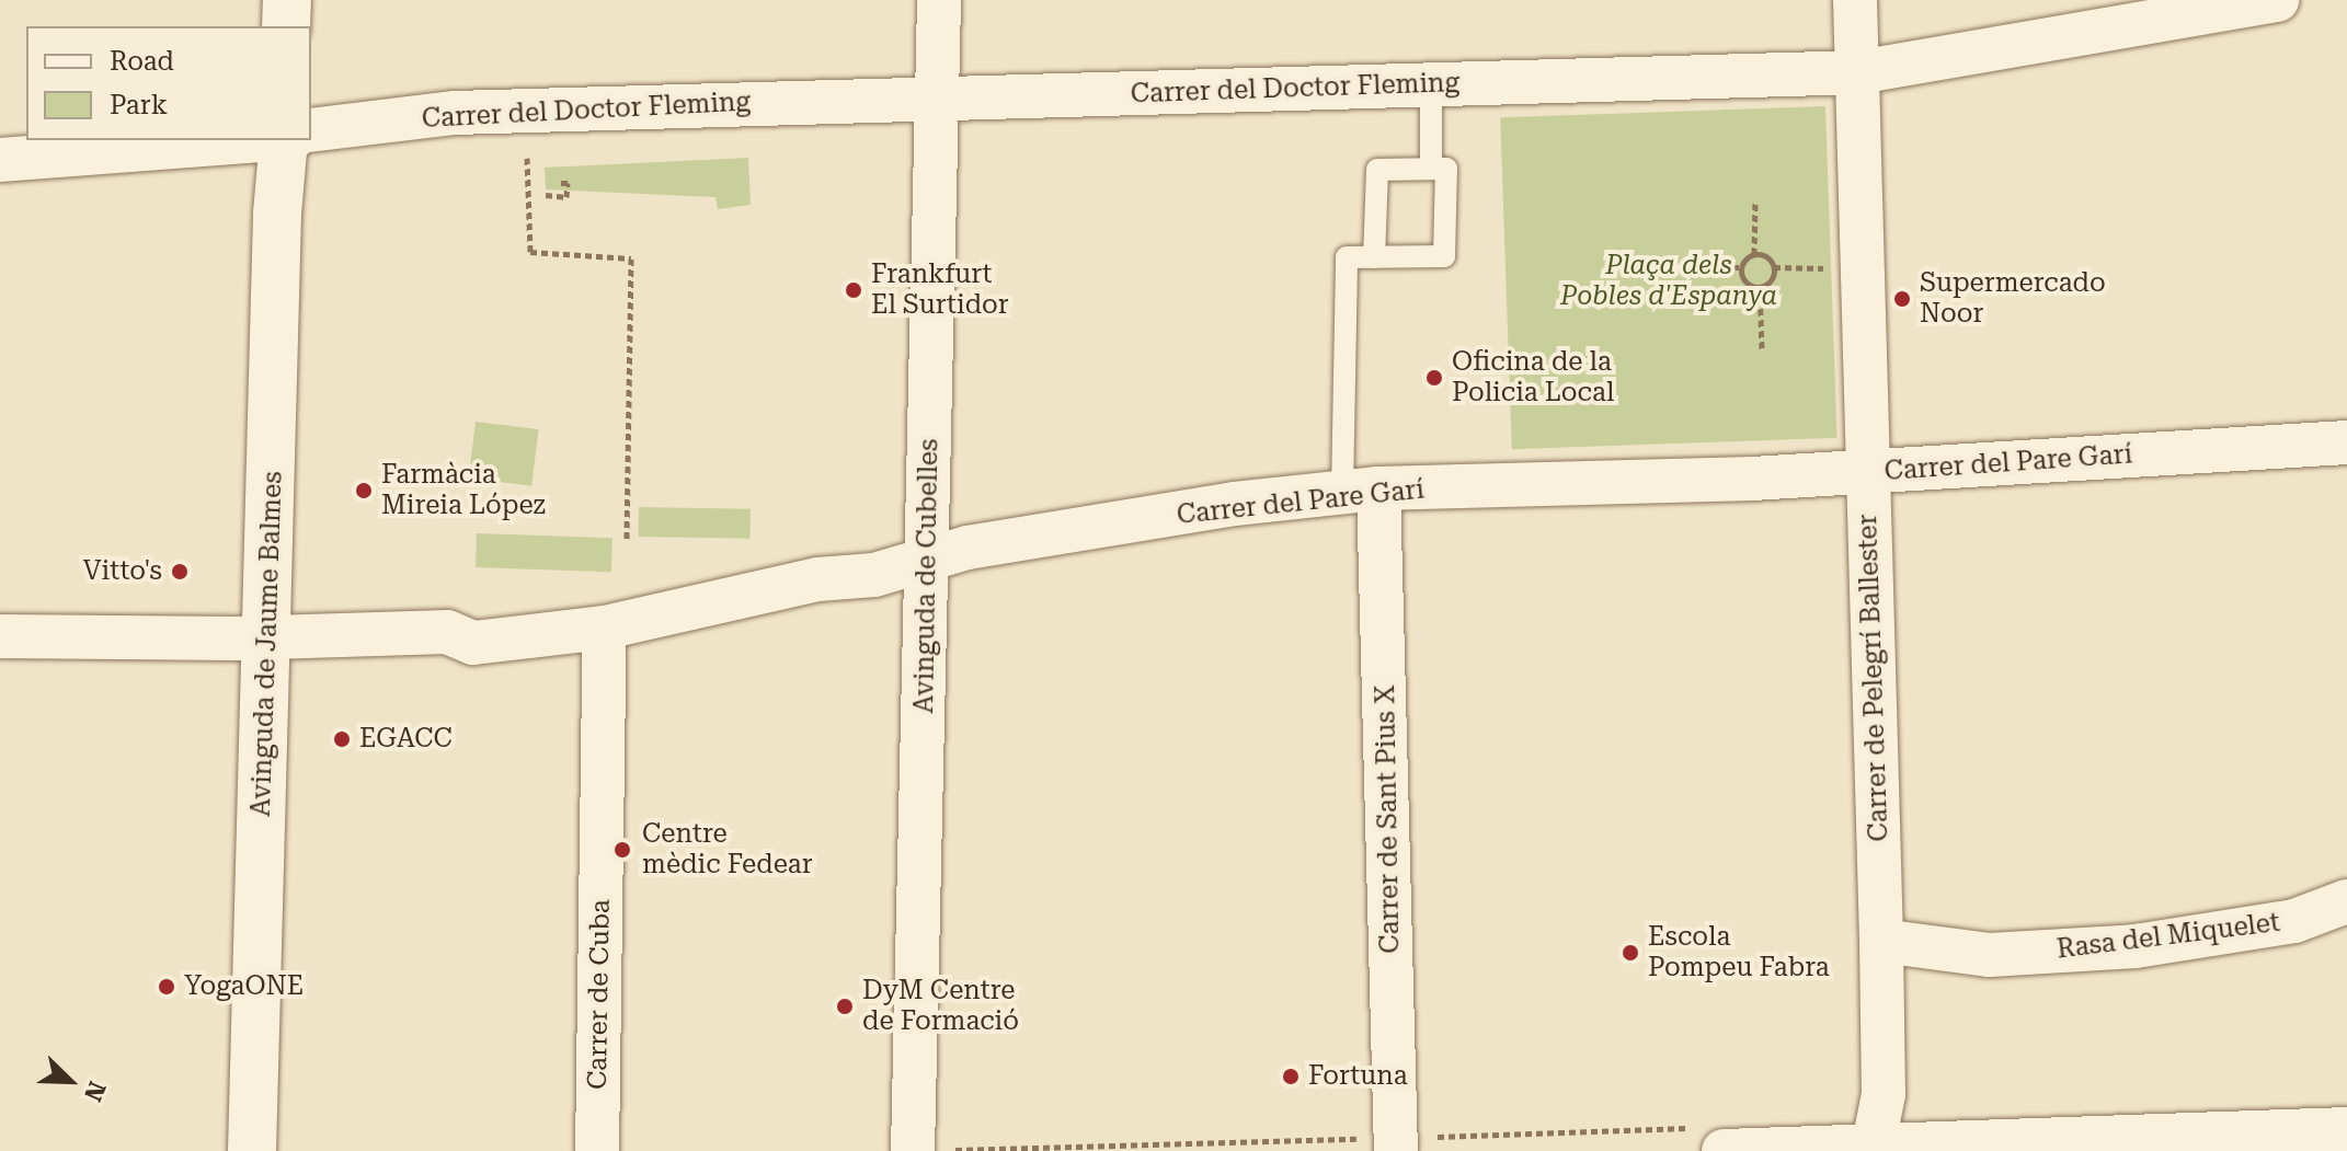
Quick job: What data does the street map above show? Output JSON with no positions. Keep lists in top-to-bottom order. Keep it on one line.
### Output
{"streets":{"street":["Carrer del Doctor Fleming","Carrer del Pare Garí","Avinguda de Cubelles","Avinguda de Jaume Balmes","Carrer de Pelegrí Ballester","Carrer de Sant Pius X","Rasa del Miquelet","Carrer de Cuba"]},"crossings":[["Carrer del Doctor Fleming","Avinguda de Cubelles"],["Carrer del Doctor Fleming","Carrer de Pelegrí Ballester"],["Carrer del Pare Garí","Avinguda de Cubelles"],["Carrer del Pare Garí","Avinguda de Jaume Balmes"],["Carrer del Pare Garí","Carrer de Pelegrí Ballester"],["Carrer del Pare Garí","Carrer de Sant Pius X"],["Carrer del Pare Garí","Carrer de Cuba"],["Carrer de Pelegrí Ballester","Rasa del Miquelet"]],"parks":["Plaça dels Pobles d'Espanya"],"places":["Frankfurt El Surtidor","Supermercado Noor","Oficina de la Policia Local","Farmàcia Mireia López","Vitto's","EGACC","Centre mèdic Fedear","Escola Pompeu Fabra","YogaONE","DyM Centre de Formació","Fortuna"],"legend":["Road","Park"],"north":"bottom right"}
